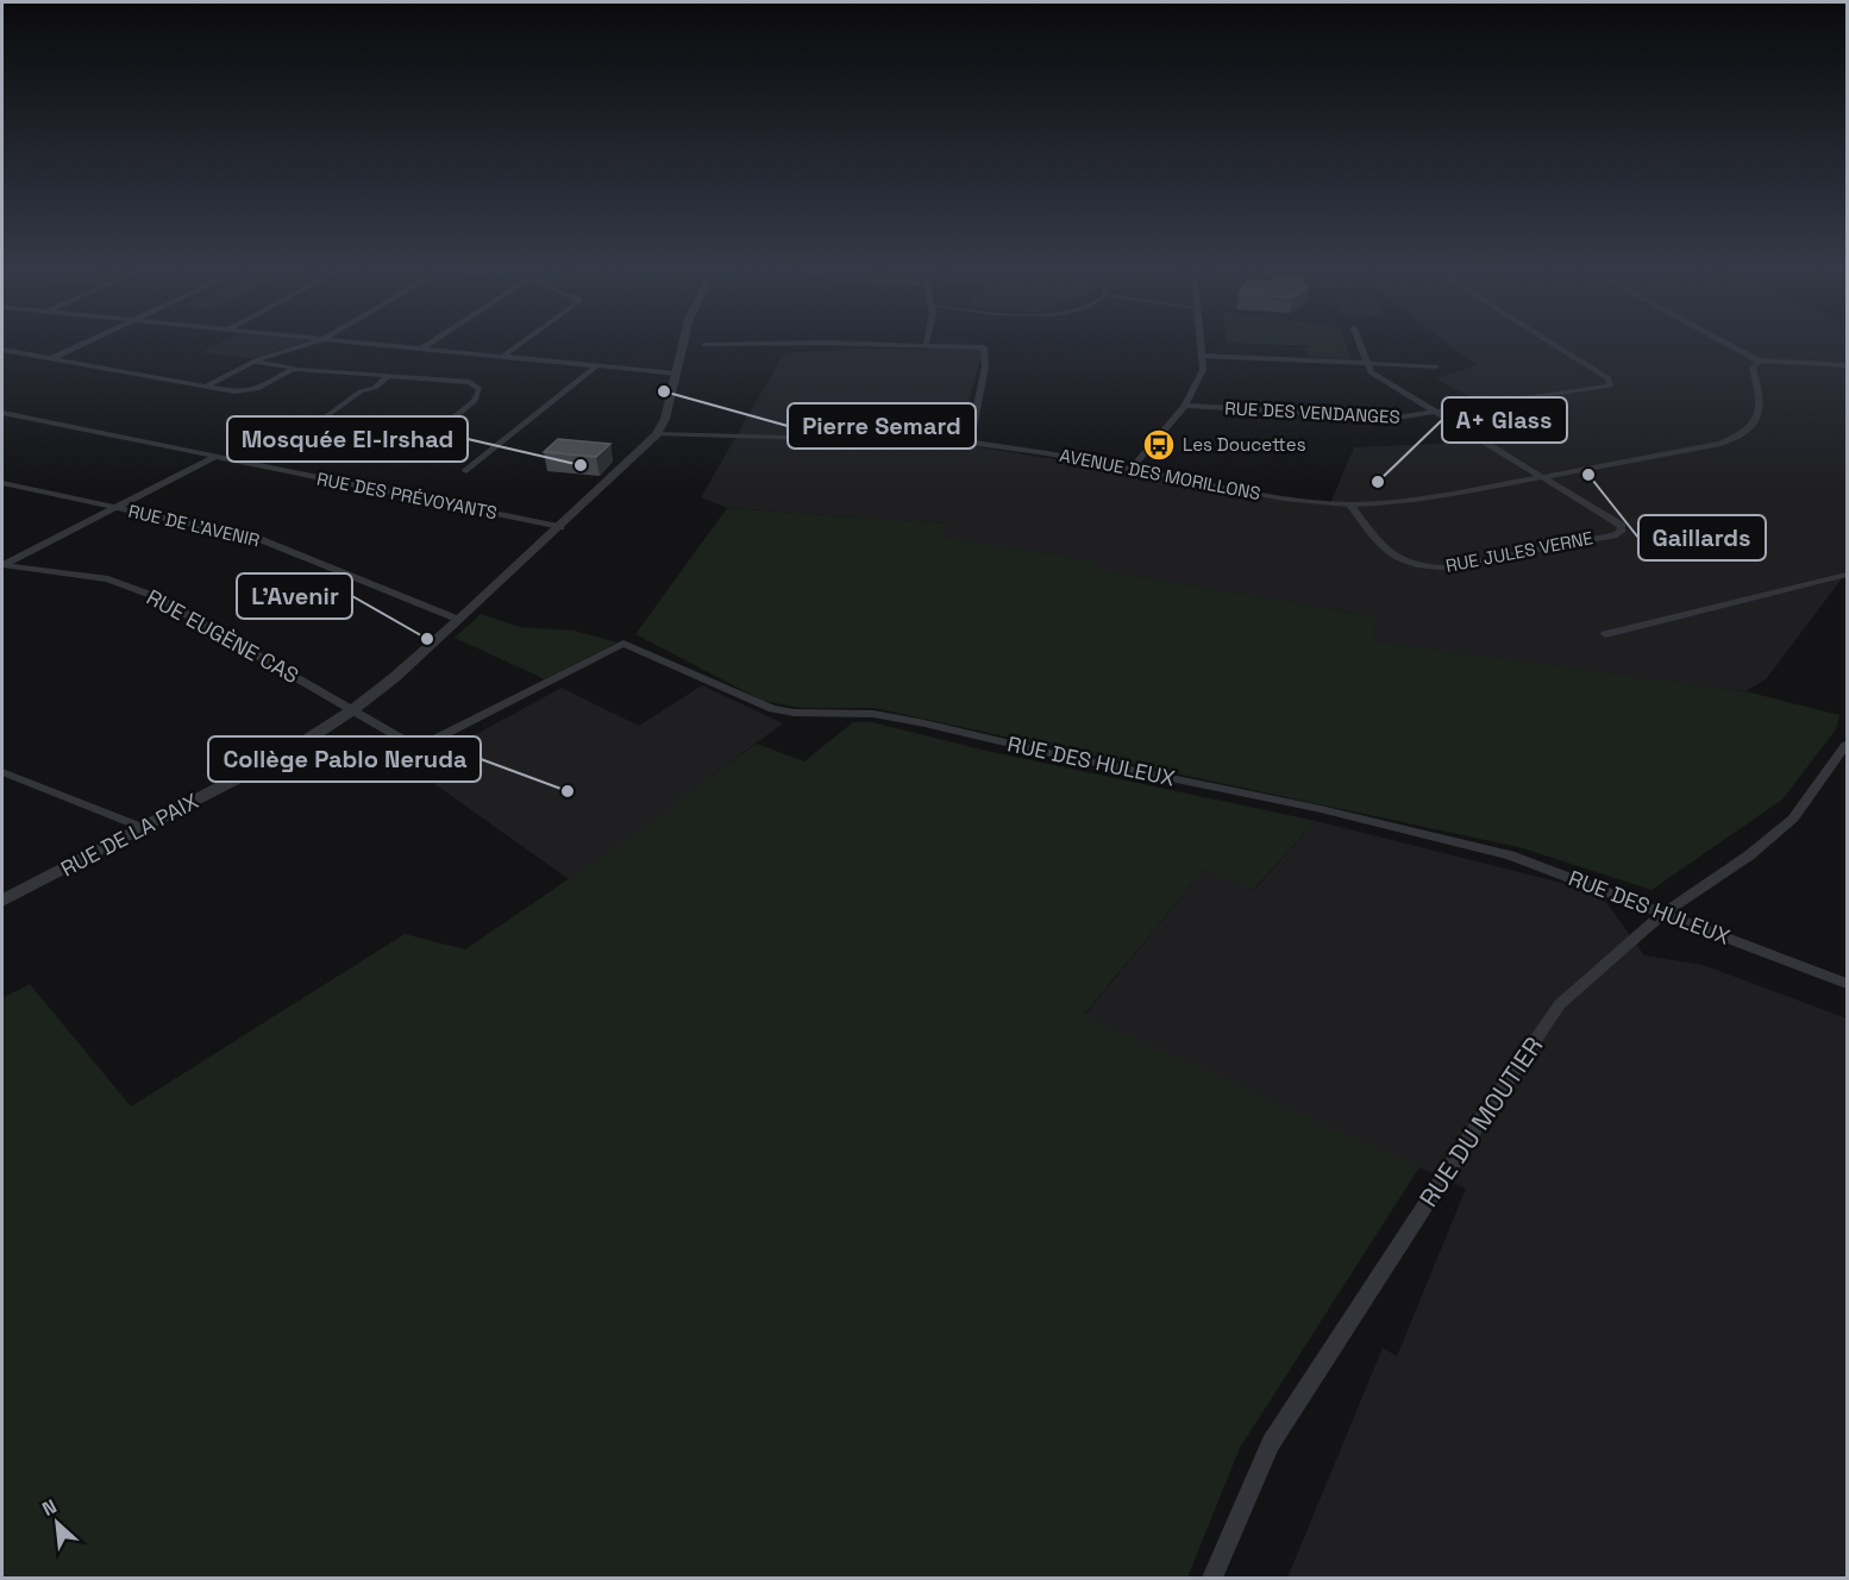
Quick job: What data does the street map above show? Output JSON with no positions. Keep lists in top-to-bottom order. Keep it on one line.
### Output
{"streets":{"street":["RUE DES VENDANGES","AVENUE DES MORILLONS","RUE DES PRÉVOYANTS","RUE DE L'AVENIR","RUE JULES VERNE","RUE EUGÈNE CAS","RUE DES HULEUX","RUE DE LA PAIX","RUE DU MOUTIER"]},"crossings":[["AVENUE DES MORILLONS","RUE JULES VERNE"],["AVENUE DES MORILLONS","RUE DE LA PAIX"],["RUE DES PRÉVOYANTS","RUE DE LA PAIX"],["RUE DE L'AVENIR","RUE DE LA PAIX"],["RUE EUGÈNE CAS","RUE DES HULEUX"],["RUE EUGÈNE CAS","RUE DE LA PAIX"],["RUE DES HULEUX","RUE DE LA PAIX"],["RUE DES HULEUX","RUE DU MOUTIER"]],"places":{"other":["Pierre Semard","Mosquée El-Irshad","Gaillards","A+ Glass","L'Avenir","Collège Pablo Neruda"],"bus stop":["Les Doucettes"]},"north":"top left"}
